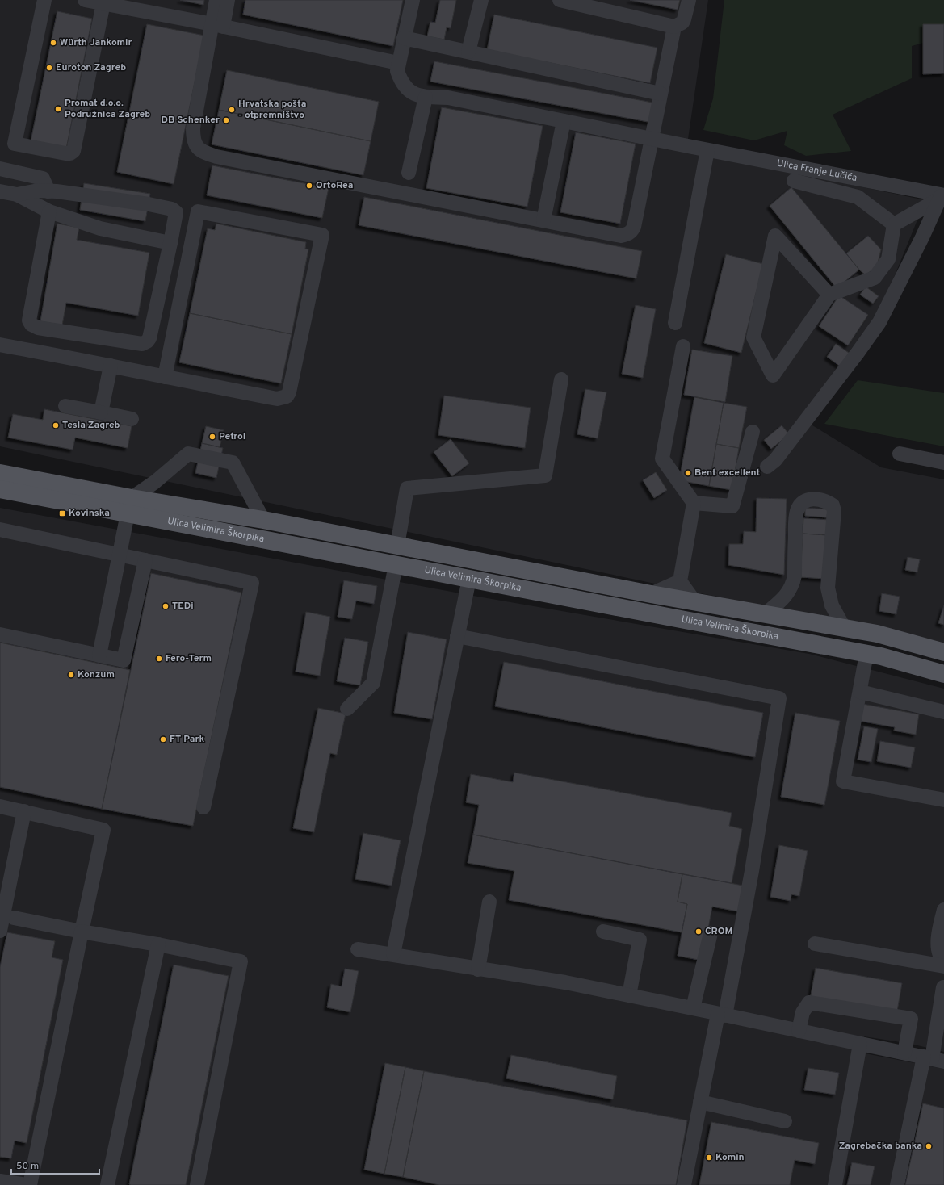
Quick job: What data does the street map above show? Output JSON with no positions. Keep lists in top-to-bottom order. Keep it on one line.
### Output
{"streets":{"main road":["Ulica Velimira Škorpika"],"street":["Ulica Franje Lučića"]},"places":{"other":["Würth Jankomir","Euroton Zagreb","Promat d.o.o. Podružnica Zagreb","Hrvatska pošta - otpremništvo","DB Schenker","OrtoRea","Tesla Zagreb","Petrol","Bent excellent","TEDi","Fero-Term","Konzum","FT Park","CROM","Zagrebačka banka","Komin"],"transit":["Kovinska"]},"scale_bar":"50 m"}
